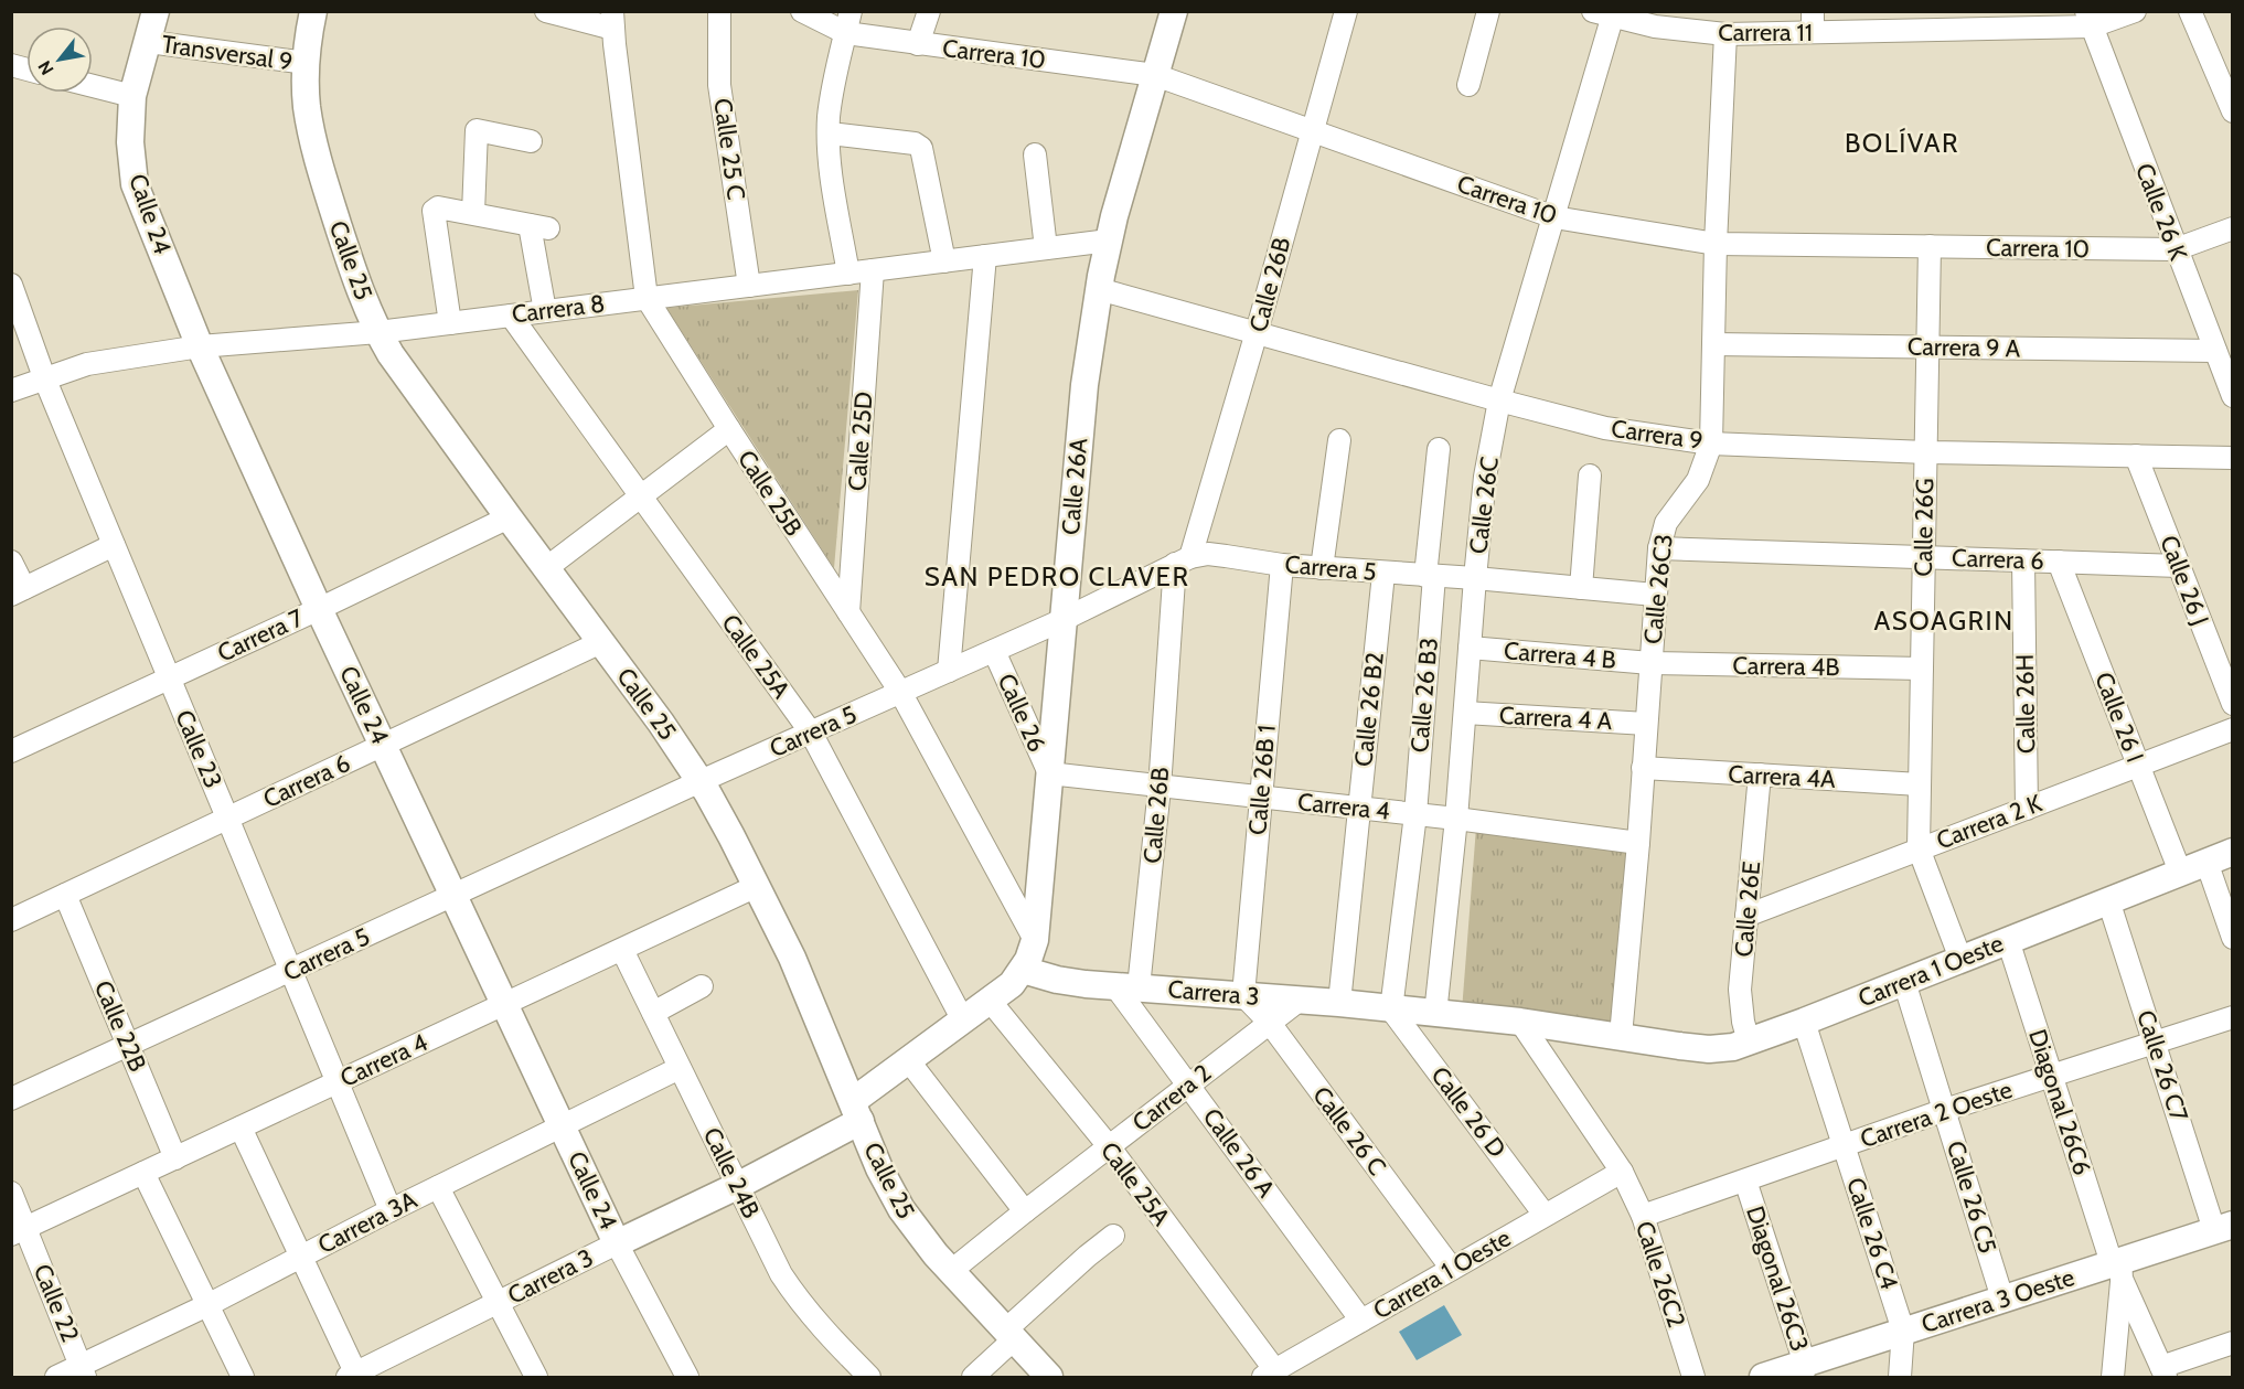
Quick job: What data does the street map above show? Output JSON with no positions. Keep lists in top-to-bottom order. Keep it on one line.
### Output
{"streets":{"street":["Carrera 11","Transversal 9","Carrera 10","Calle 25 C","Calle 26 K","Calle 24","Calle 25","Calle 26B","Carrera 8","Carrera 9 A","Carrera 9","Calle 25D","Calle 26A","Calle 25B","Calle 26C","Calle 26G","Carrera 6","Carrera 5","Calle 26 J","Calle 26C3","Carrera 7","Carrera 4 B","Calle 25A","Carrera 4B","Calle 26 B3","Calle 26H","Calle 26 B2","Calle 26","Calle 26 I","Carrera 4 A","Calle 23","Carrera 4A","Calle 26B 1","Carrera 4","Carrera 2 K","Calle 26E","Carrera 1 Oeste","Carrera 3","Calle 22B","Calle 26 C7","Carrera 2","Diagonal 26C6","Calle 26 D","Carrera 2 Oeste","Calle 26 C","Calle 26 A","Calle 24B","Calle 26 C5","Carrera 3A","Calle 26 C4","Calle 26C2","Diagonal 26C3","Carrera 3 Oeste","Calle 22"]},"crossings":[["Carrera 11","Calle 26 K"],["Carrera 11","Calle 26C"],["Carrera 11","Calle 26C3"],["Transversal 9","Calle 24"],["Transversal 9","Calle 25"],["Carrera 10","Calle 26 K"],["Carrera 10","Calle 26B"],["Carrera 10","Calle 26A"],["Carrera 10","Calle 26C"],["Carrera 10","Calle 26G"],["Carrera 10","Calle 26C3"],["Calle 25 C","Carrera 8"],["Calle 26 K","Carrera 9 A"],["Calle 24","Carrera 8"],["Calle 24","Carrera 6"],["Calle 24","Carrera 5"],["Calle 24","Carrera 7"],["Calle 24","Carrera 4"],["Calle 24","Carrera 3"],["Calle 24","Carrera 3A"],["Calle 25","Carrera 8"],["Calle 25","Carrera 6"],["Calle 25","Carrera 5"],["Calle 25","Carrera 7"],["Calle 25","Carrera 4"],["Calle 25","Carrera 3"],["Calle 25","Carrera 2"],["Calle 26B","Carrera 9"],["Calle 26B","Carrera 5"],["Calle 26B","Carrera 4"],["Calle 26B","Carrera 3"],["Calle 26B","Calle 26 A"],["Carrera 8","Calle 25D"],["Carrera 8","Calle 26A"],["Carrera 8","Calle 25B"],["Carrera 8","Calle 25A"],["Carrera 8","Calle 23"],["Carrera 9 A","Calle 26G"],["Carrera 9 A","Calle 26C3"],["Carrera 9","Calle 26A"],["Carrera 9","Calle 26C"],["Carrera 9","Calle 26G"],["Carrera 9","Calle 26 J"],["Carrera 9","Calle 26C3"],["Calle 25D","Calle 25B"],["Calle 26A","Calle 25B"],["Calle 26A","Carrera 5"],["Calle 26A","Calle 26"],["Calle 26A","Carrera 4"],["Calle 26A","Carrera 3"],["Calle 25B","Carrera 5"],["Calle 26C","Carrera 5"],["Calle 26C","Carrera 4 B"],["Calle 26C","Carrera 4 A"],["Calle 26C","Carrera 4"],["Calle 26C","Carrera 3"],["Calle 26G","Carrera 6"],["Calle 26G","Carrera 4B"],["Calle 26G","Carrera 4A"],["Calle 26G","Carrera 2 K"],["Calle 26G","Carrera 1 Oeste"],["Carrera 6","Calle 26 J"],["Carrera 6","Calle 26C3"],["Carrera 6","Calle 26H"],["Carrera 6","Calle 26 I"],["Carrera 6","Calle 23"],["Carrera 6","Calle 22B"],["Carrera 5","Calle 26C3"],["Carrera 5","Calle 25A"],["Carrera 5","Calle 26 B3"],["Carrera 5","Calle 26 B2"],["Carrera 5","Calle 26"],["Carrera 5","Calle 23"],["Carrera 5","Calle 26B 1"],["Carrera 5","Calle 22B"],["Calle 26C3","Carrera 4 B"],["Calle 26C3","Carrera 4B"],["Calle 26C3","Carrera 4 A"],["Calle 26C3","Carrera 4A"],["Calle 26C3","Carrera 4"],["Calle 26C3","Carrera 1 Oeste"],["Calle 26C3","Carrera 3"],["Carrera 7","Calle 23"],["Carrera 4 B","Carrera 4B"],["Calle 25A","Carrera 1 Oeste"],["Calle 25A","Carrera 3"],["Calle 25A","Carrera 2"],["Calle 26 B3","Carrera 4"],["Calle 26H","Carrera 2 K"],["Calle 26 B2","Carrera 4"],["Calle 26 B2","Carrera 3"],["Calle 26","Carrera 4"],["Calle 26 I","Carrera 2 K"],["Calle 26 I","Carrera 1 Oeste"],["Calle 23","Carrera 4"],["Calle 23","Carrera 3A"],["Carrera 4A","Calle 26E"],["Calle 26B 1","Carrera 4"],["Calle 26B 1","Carrera 3"],["Calle 26B 1","Calle 26 C"],["Carrera 4","Calle 22B"],["Carrera 4","Calle 24B"],["Carrera 4","Calle 22"],["Carrera 2 K","Calle 26E"],["Calle 26E","Carrera 1 Oeste"],["Carrera 1 Oeste","Carrera 3"],["Carrera 1 Oeste","Calle 26 C7"],["Carrera 1 Oeste","Diagonal 26C6"],["Carrera 1 Oeste","Calle 26 D"],["Carrera 1 Oeste","Calle 26 C"],["Carrera 1 Oeste","Calle 26 A"],["Carrera 1 Oeste","Calle 26 C5"],["Carrera 1 Oeste","Calle 26 C4"],["Carrera 1 Oeste","Calle 26C2"],["Carrera 3","Carrera 2"],["Carrera 3","Calle 26 D"],["Carrera 3","Calle 26 C"],["Carrera 3","Calle 26 A"],["Carrera 3","Calle 24B"],["Calle 26 C7","Carrera 2 Oeste"],["Calle 26 C7","Carrera 3 Oeste"],["Carrera 2","Calle 26 C"],["Carrera 2","Calle 26 A"],["Diagonal 26C6","Carrera 2 Oeste"],["Diagonal 26C6","Carrera 3 Oeste"],["Carrera 2 Oeste","Calle 26 C5"],["Carrera 2 Oeste","Calle 26 C4"],["Carrera 2 Oeste","Calle 26C2"],["Carrera 2 Oeste","Diagonal 26C3"],["Calle 24B","Carrera 3A"],["Calle 26 C5","Carrera 3 Oeste"],["Carrera 3A","Calle 22"],["Calle 26 C4","Carrera 3 Oeste"],["Diagonal 26C3","Carrera 3 Oeste"]],"districts":["BOLÍVAR","SAN PEDRO CLAVER","ASOAGRIN"],"north":"bottom left"}
